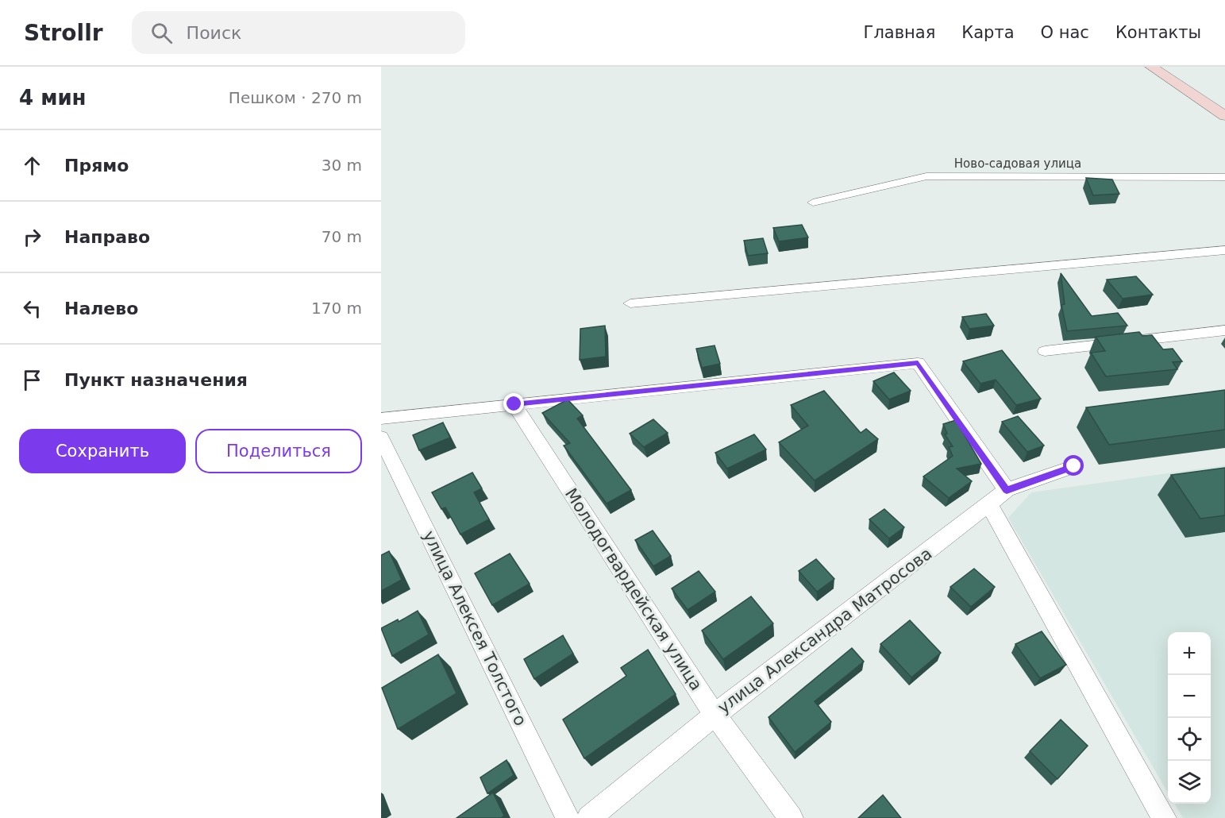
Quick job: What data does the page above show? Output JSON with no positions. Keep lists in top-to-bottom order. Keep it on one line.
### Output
{"streets":{"street":["Ново-садовая улица","Молодогвардейская улица","улица Алексея Толстого","улица Александра Матросова"]},"crossings":[["Молодогвардейская улица","улица Александра Матросова"]],"page":{"header":"Strollr","search":"Поиск","nav":["Главная","Карта","О нас","Контакты"],"heading":["4 мин","Пешком · 270 m"],"list":[["Прямо","30 m"],["Направо","70 m"],["Налево","170 m"],"Пункт назначения"],"buttons":["Сохранить","Поделиться"],"map_buttons":["+","−"]}}
